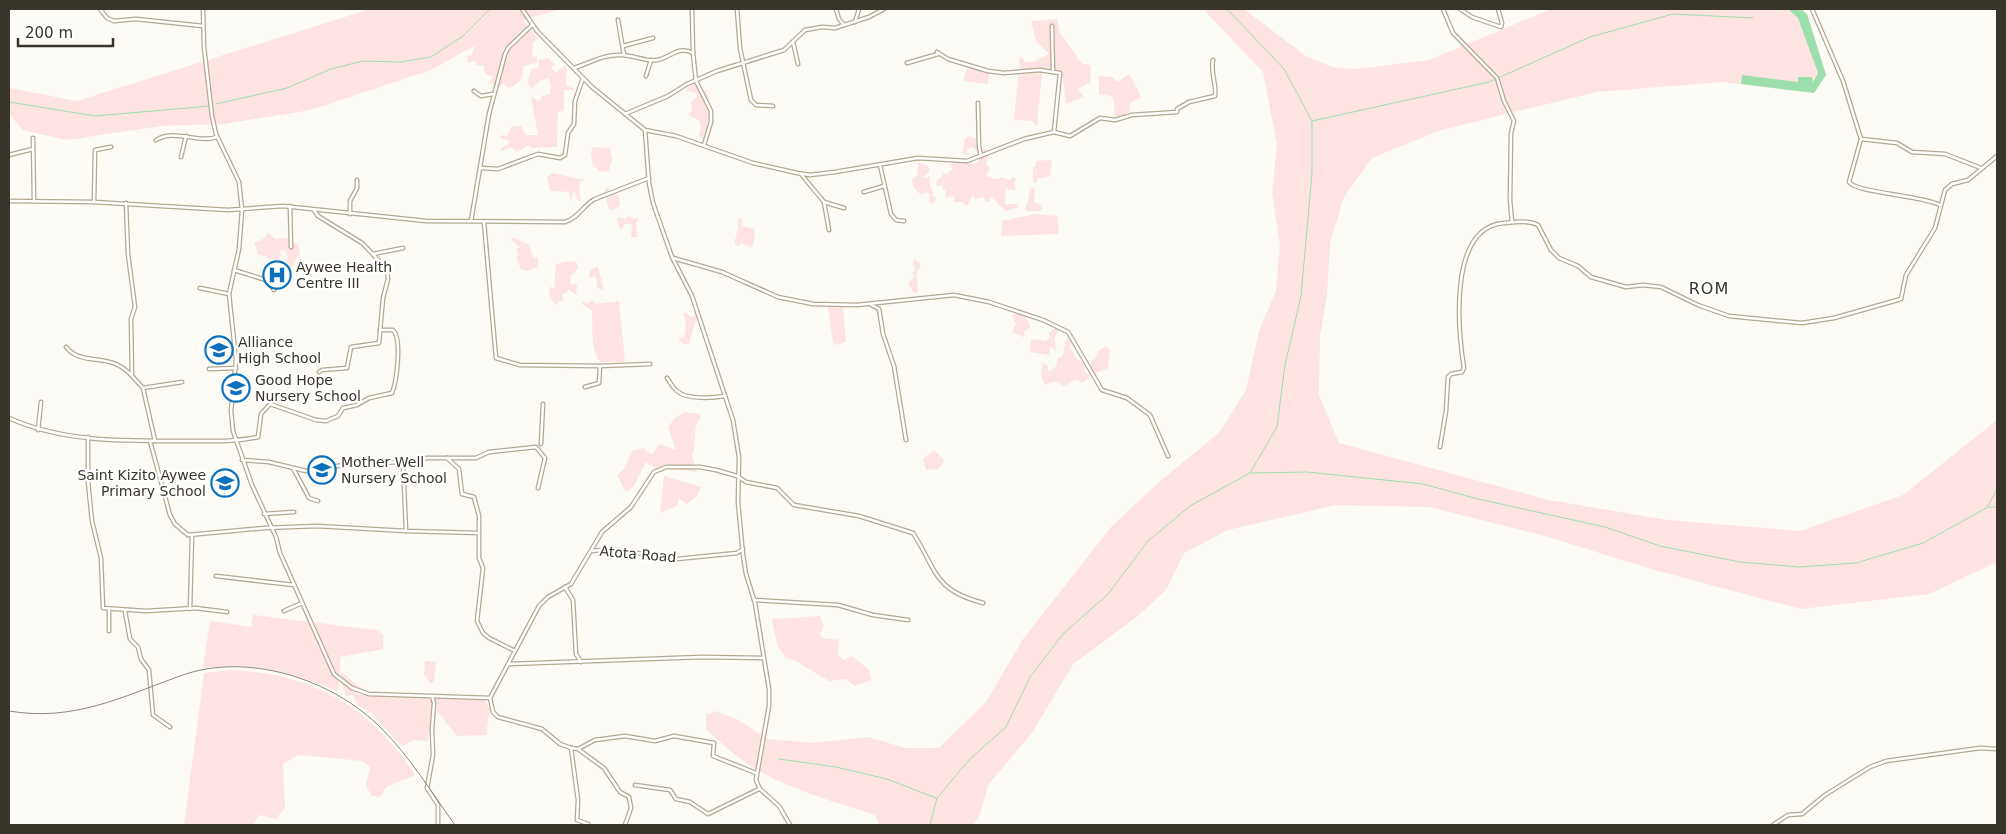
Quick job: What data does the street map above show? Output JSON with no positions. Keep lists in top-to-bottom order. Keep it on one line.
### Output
{"streets":{"street":["Atota Road"]},"districts":["ROM"],"places":{"hospital":["Aywee Health Centre III"],"school or university":["Alliance High School","Good Hope Nursery School","Mother Well Nursery School","Saint Kizito Aywee Primary School"]},"scale_bar":"200 m"}
